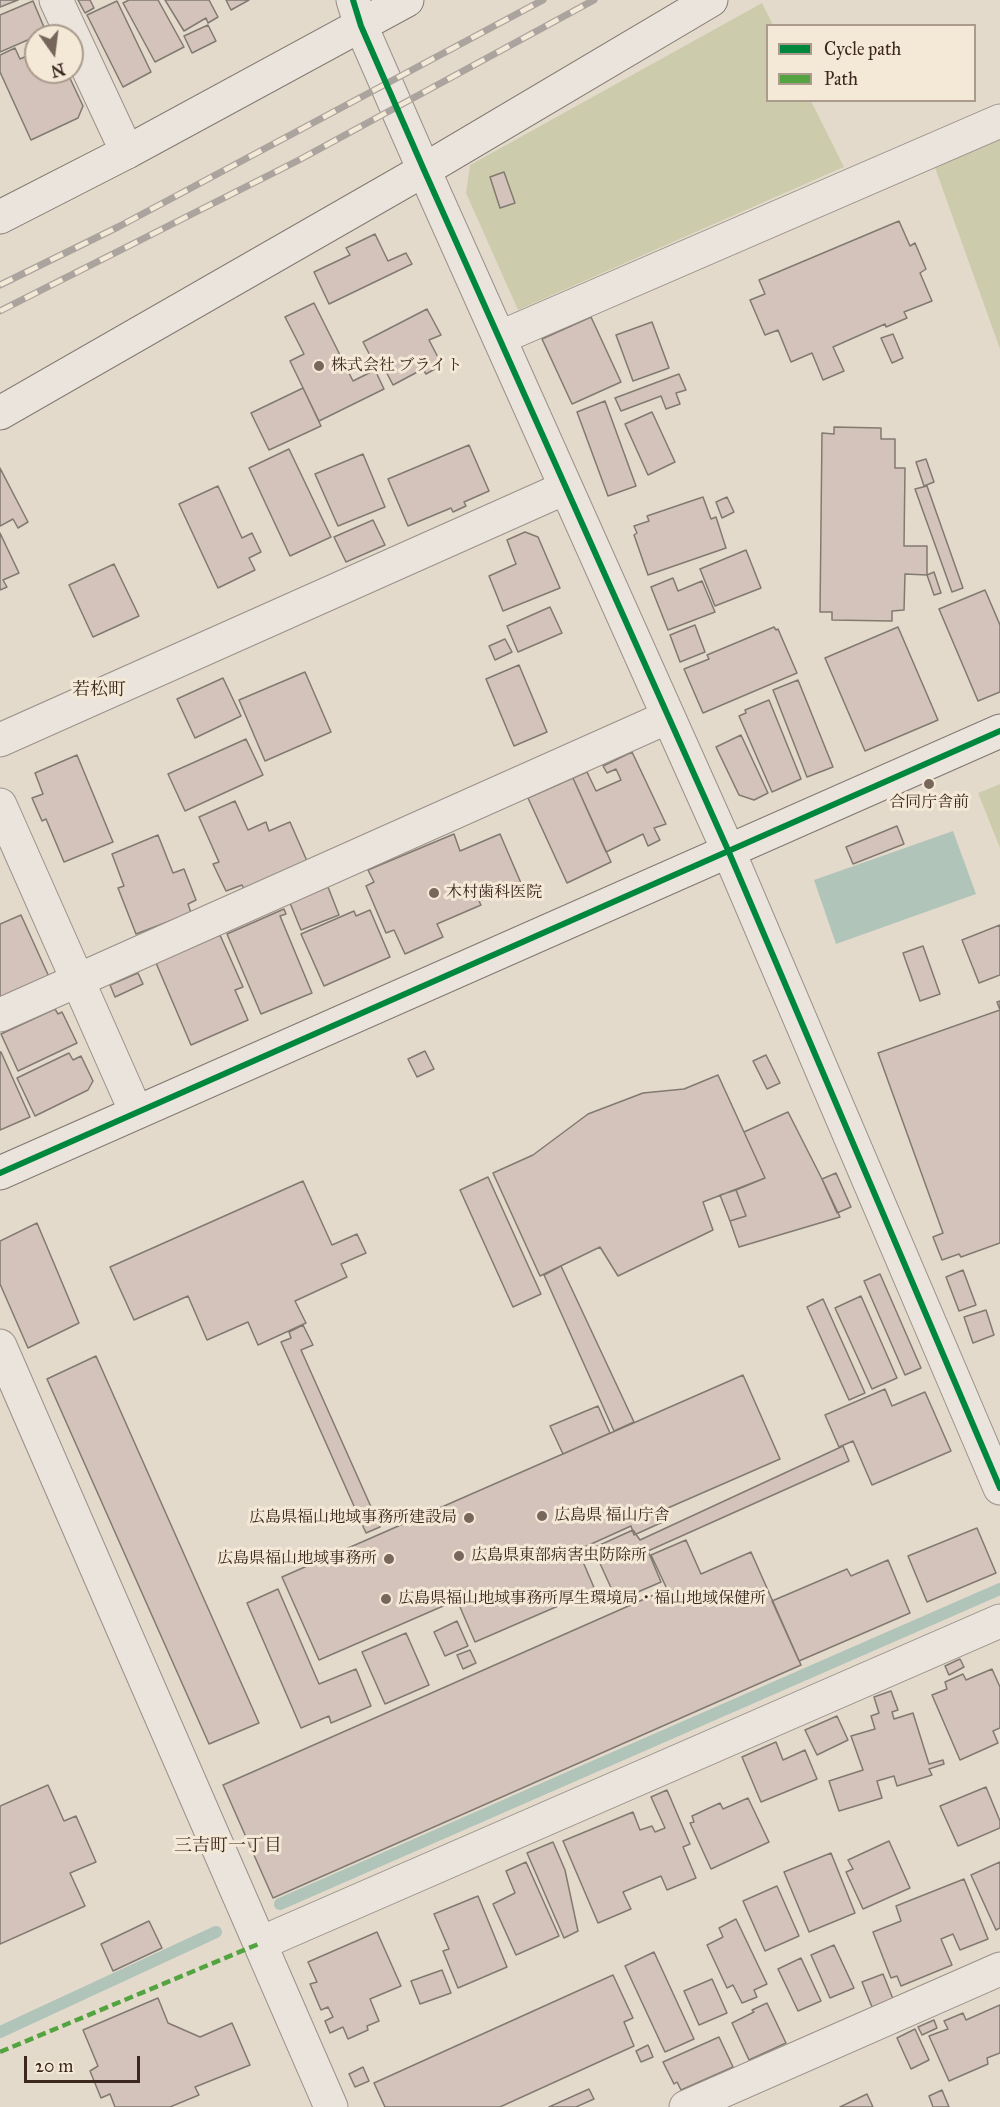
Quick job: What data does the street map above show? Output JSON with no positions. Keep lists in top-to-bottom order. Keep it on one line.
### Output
{"districts":["若松町","三吉町一丁目"],"places":["株式会社 ブライト","合同庁舎前","木村歯科医院","広島県 福山庁舎","広島県福山地域事務所建設局","広島県東部病害虫防除所","広島県福山地域事務所","広島県福山地域事務所厚生環境局・福山地域保健所"],"legend":["Cycle path","Path"],"scale_bar":"20 m","north":"bottom"}
